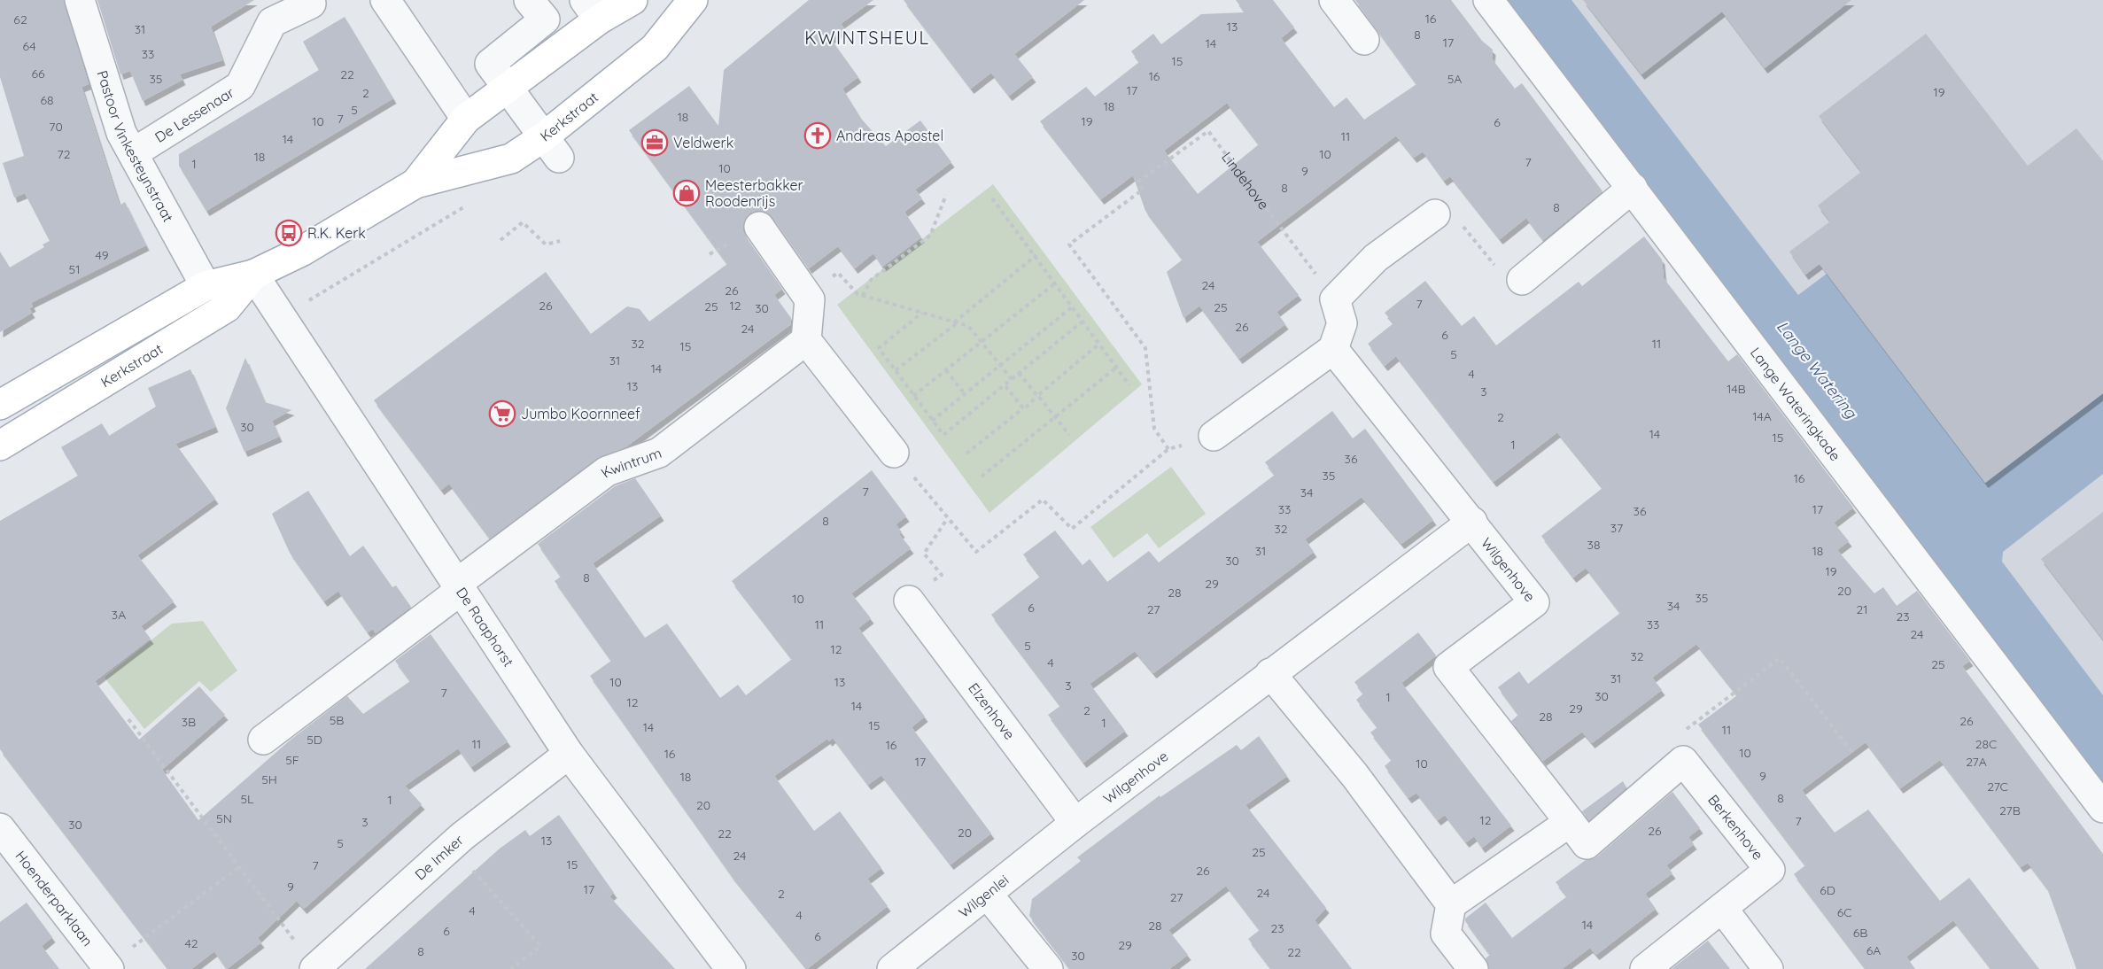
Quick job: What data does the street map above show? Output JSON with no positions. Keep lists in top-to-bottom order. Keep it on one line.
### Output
{"streets":{"main road":["Kerkstraat"],"street":["De Lessenaar","Pastoor Vinkesteynstraat","Lange Wateringkade","Kwintrum","Wilgenhove","De Raaphorst","Elzenhove","Berkenhove","De Imker","Wilgenlei","Hoenderparklaan"],"path":["Lindehove"]},"crossings":[["De Lessenaar","Pastoor Vinkesteynstraat"],["Kerkstraat","Pastoor Vinkesteynstraat"],["Kerkstraat","De Raaphorst"],["Kwintrum","De Raaphorst"],["Wilgenhove","Elzenhove"],["Wilgenhove","Berkenhove"],["Wilgenhove","Wilgenlei"],["De Raaphorst","De Imker"],["Elzenhove","Wilgenlei"]],"districts":["KWINTSHEUL"],"water":["Lange Watering"],"places":{"church":["Andreas Apostel"],"office":["Veldwerk"],"shop":["Meesterbakker Roodenrijs"],"bus stop":["R.K. Kerk"],"supermarket":["Jumbo Koornneef"]},"house_numbers":["16","62","13","31","8","17","14","64","33","15","66","22","16","35","5A","17","19","2","68","18","5","18","7","10","19","6","70","11","14","72","10","18","7","1","10","9","8","8","49","51","24","26","7","26","12","25","25","30","26","24","6","32","11","15","5","31","14","4","13","14B","3","14A","2","30","14","15","1","36","35","16","7","34","33","17","36","8","37","32","38","31","18","30","19","8","29","20","28","35","10","34","6","27","21","3A","23","11","33","24","5","12","32","4","25","31","10","13","3","7","30","1","12","14","29","2","28","5B","26","3B","1","15","14","11","5D","11","28C","16","10","16","5F","17","27A","10","9","18","5H","27C","8","5L","1","20","27B","5N","12","7","3","30","26","20","22","13","5","25","24","15","7","26","9","17","6D","24","2","27","4","6C","4","14","28","23","6","6B","6","42","29","6A","8","22","30"]}
